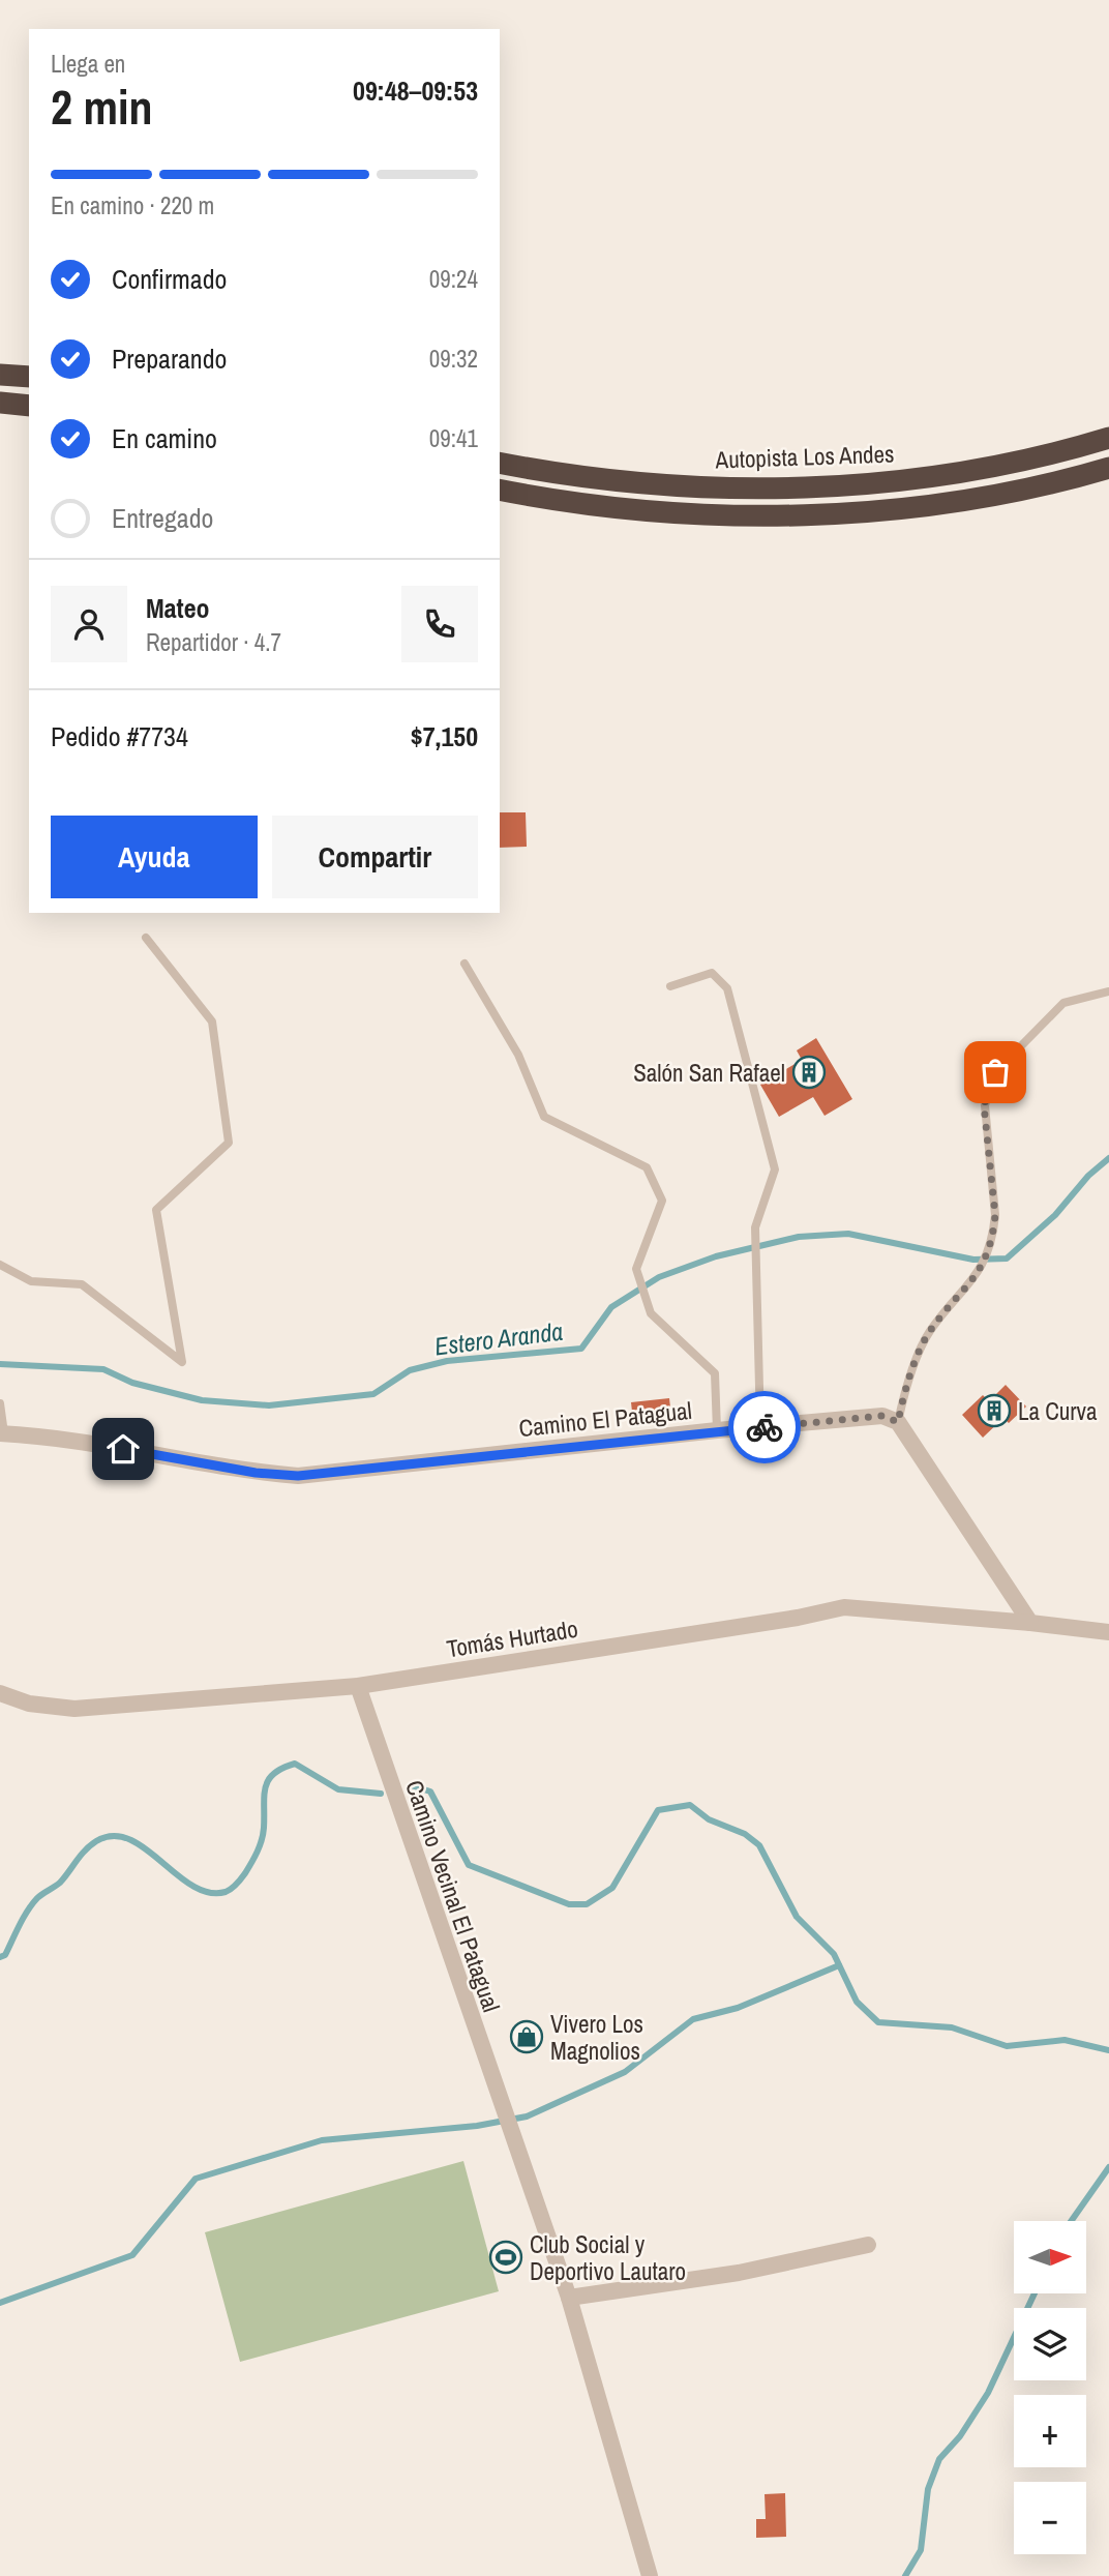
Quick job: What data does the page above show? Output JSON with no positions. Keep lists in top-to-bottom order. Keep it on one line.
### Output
{"streets":{"highway":["Autopista Los Andes"],"street":["Camino El Patagual","Tomás Hurtado","Camino Vecinal El Patagual"]},"crossings":[["Tomás Hurtado","Camino Vecinal El Patagual"]],"water":["Estero Aranda"],"places":{"building":["Salón San Rafael","La Curva"],"shop":["Vivero Los Magnolios"],"sports":["Club Social y Deportivo Lautaro"]},"north":"right","page":{"heading":["2 min","Llega en","09:48–09:53"],"panel":["Mateo","Repartidor · 4.7","Pedido #7734","$7,150"],"bar":"En camino · 220 m","list":[["Confirmado","09:24"],["Preparando","09:32"],["En camino","09:41"],"Entregado"],"buttons":["Ayuda","Compartir"],"map_buttons":["+","−"]}}
